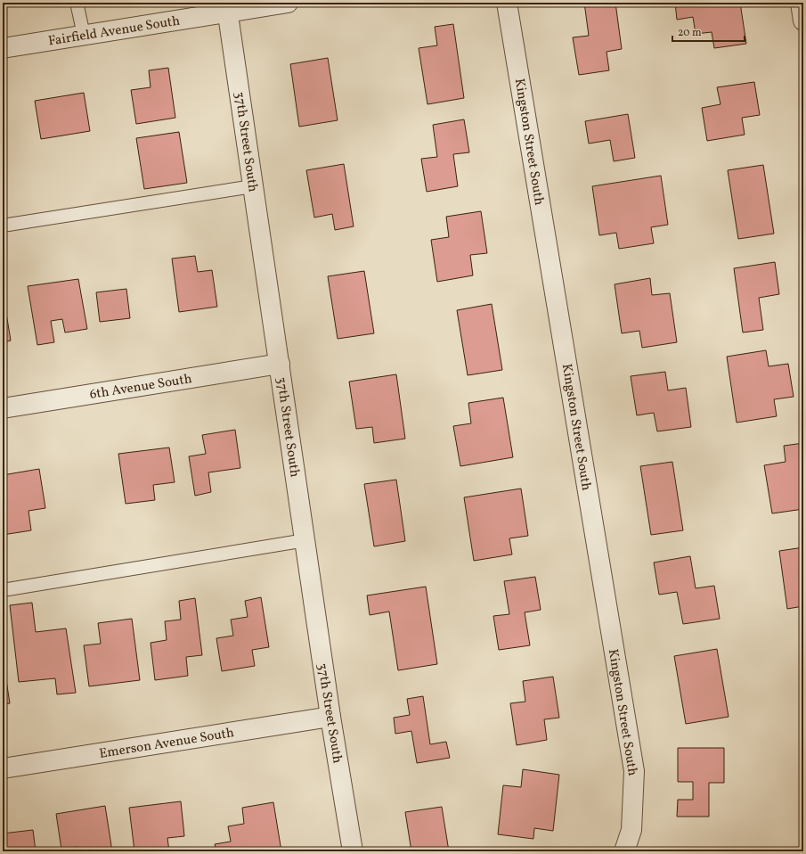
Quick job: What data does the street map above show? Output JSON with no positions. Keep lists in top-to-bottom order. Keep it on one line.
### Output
{"streets":{"street":["Fairfield Avenue South","37th Street South","Kingston Street South","6th Avenue South","Emerson Avenue South"]},"crossings":[["Fairfield Avenue South","37th Street South"],["37th Street South","6th Avenue South"],["37th Street South","Emerson Avenue South"]],"scale_bar":"20 m"}
